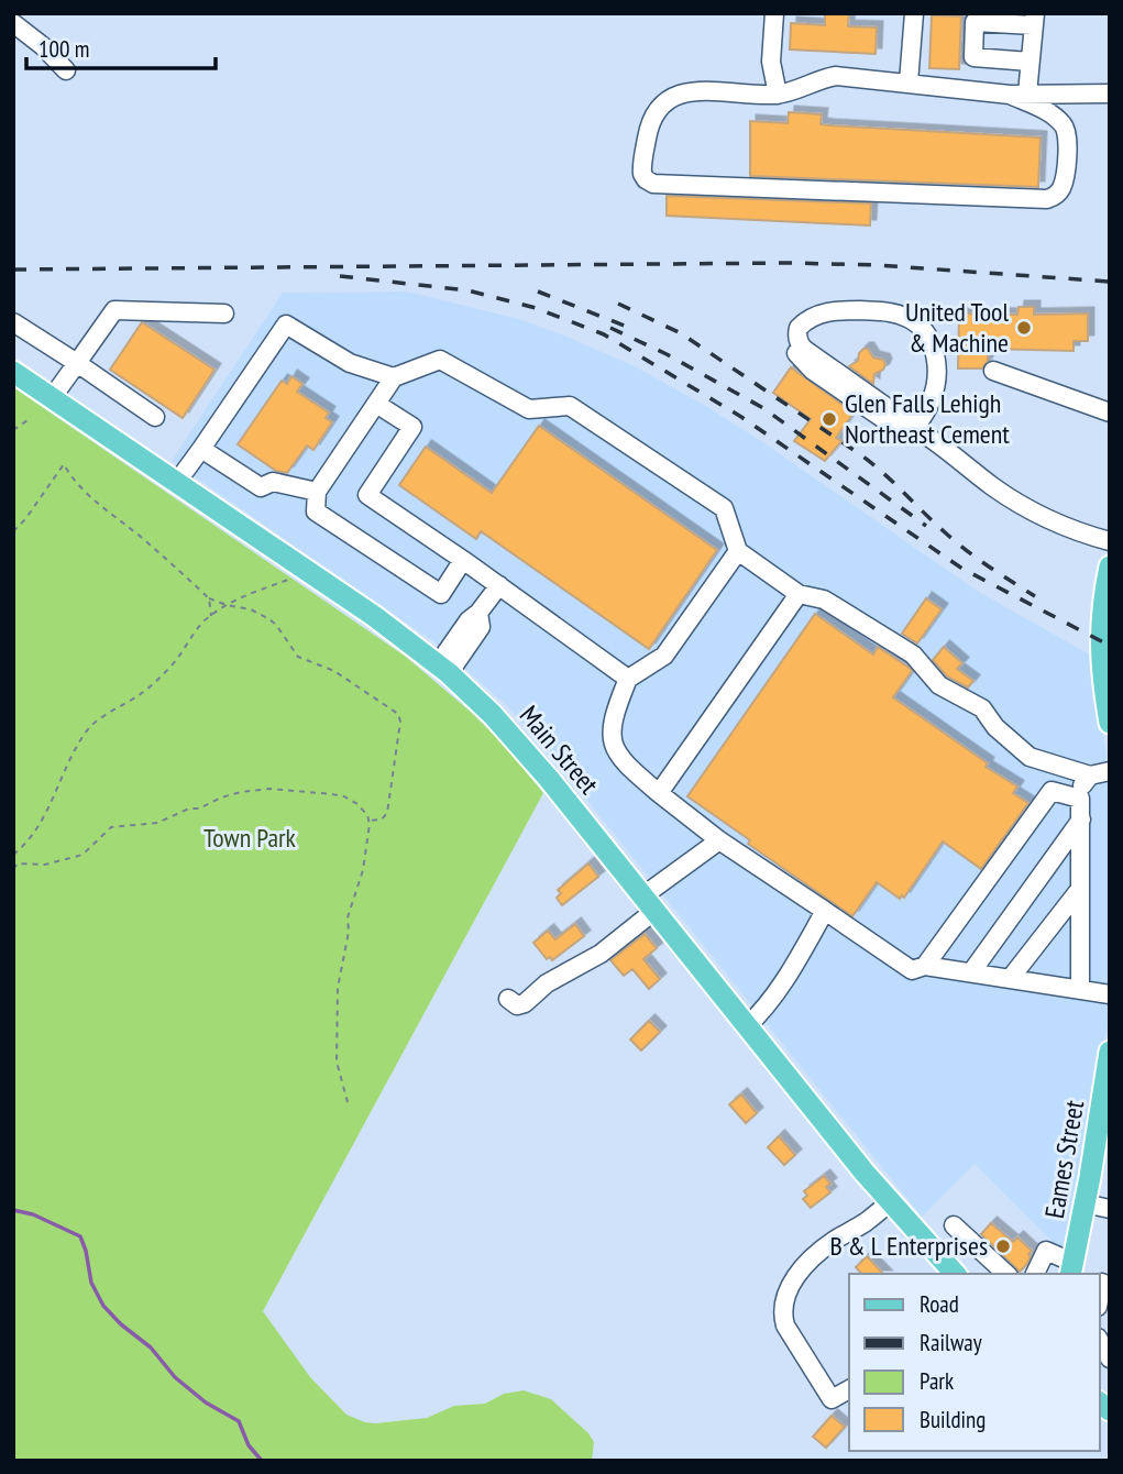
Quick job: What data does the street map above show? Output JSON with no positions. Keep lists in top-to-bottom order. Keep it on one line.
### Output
{"streets":{"main road":["Main Street","Eames Street"]},"parks":["Town Park"],"places":["United Tool & Machine","Glen Falls Lehigh Northeast Cement","B & L Enterprises"],"legend":["Road","Railway","Park","Building"],"scale_bar":"100 m"}
